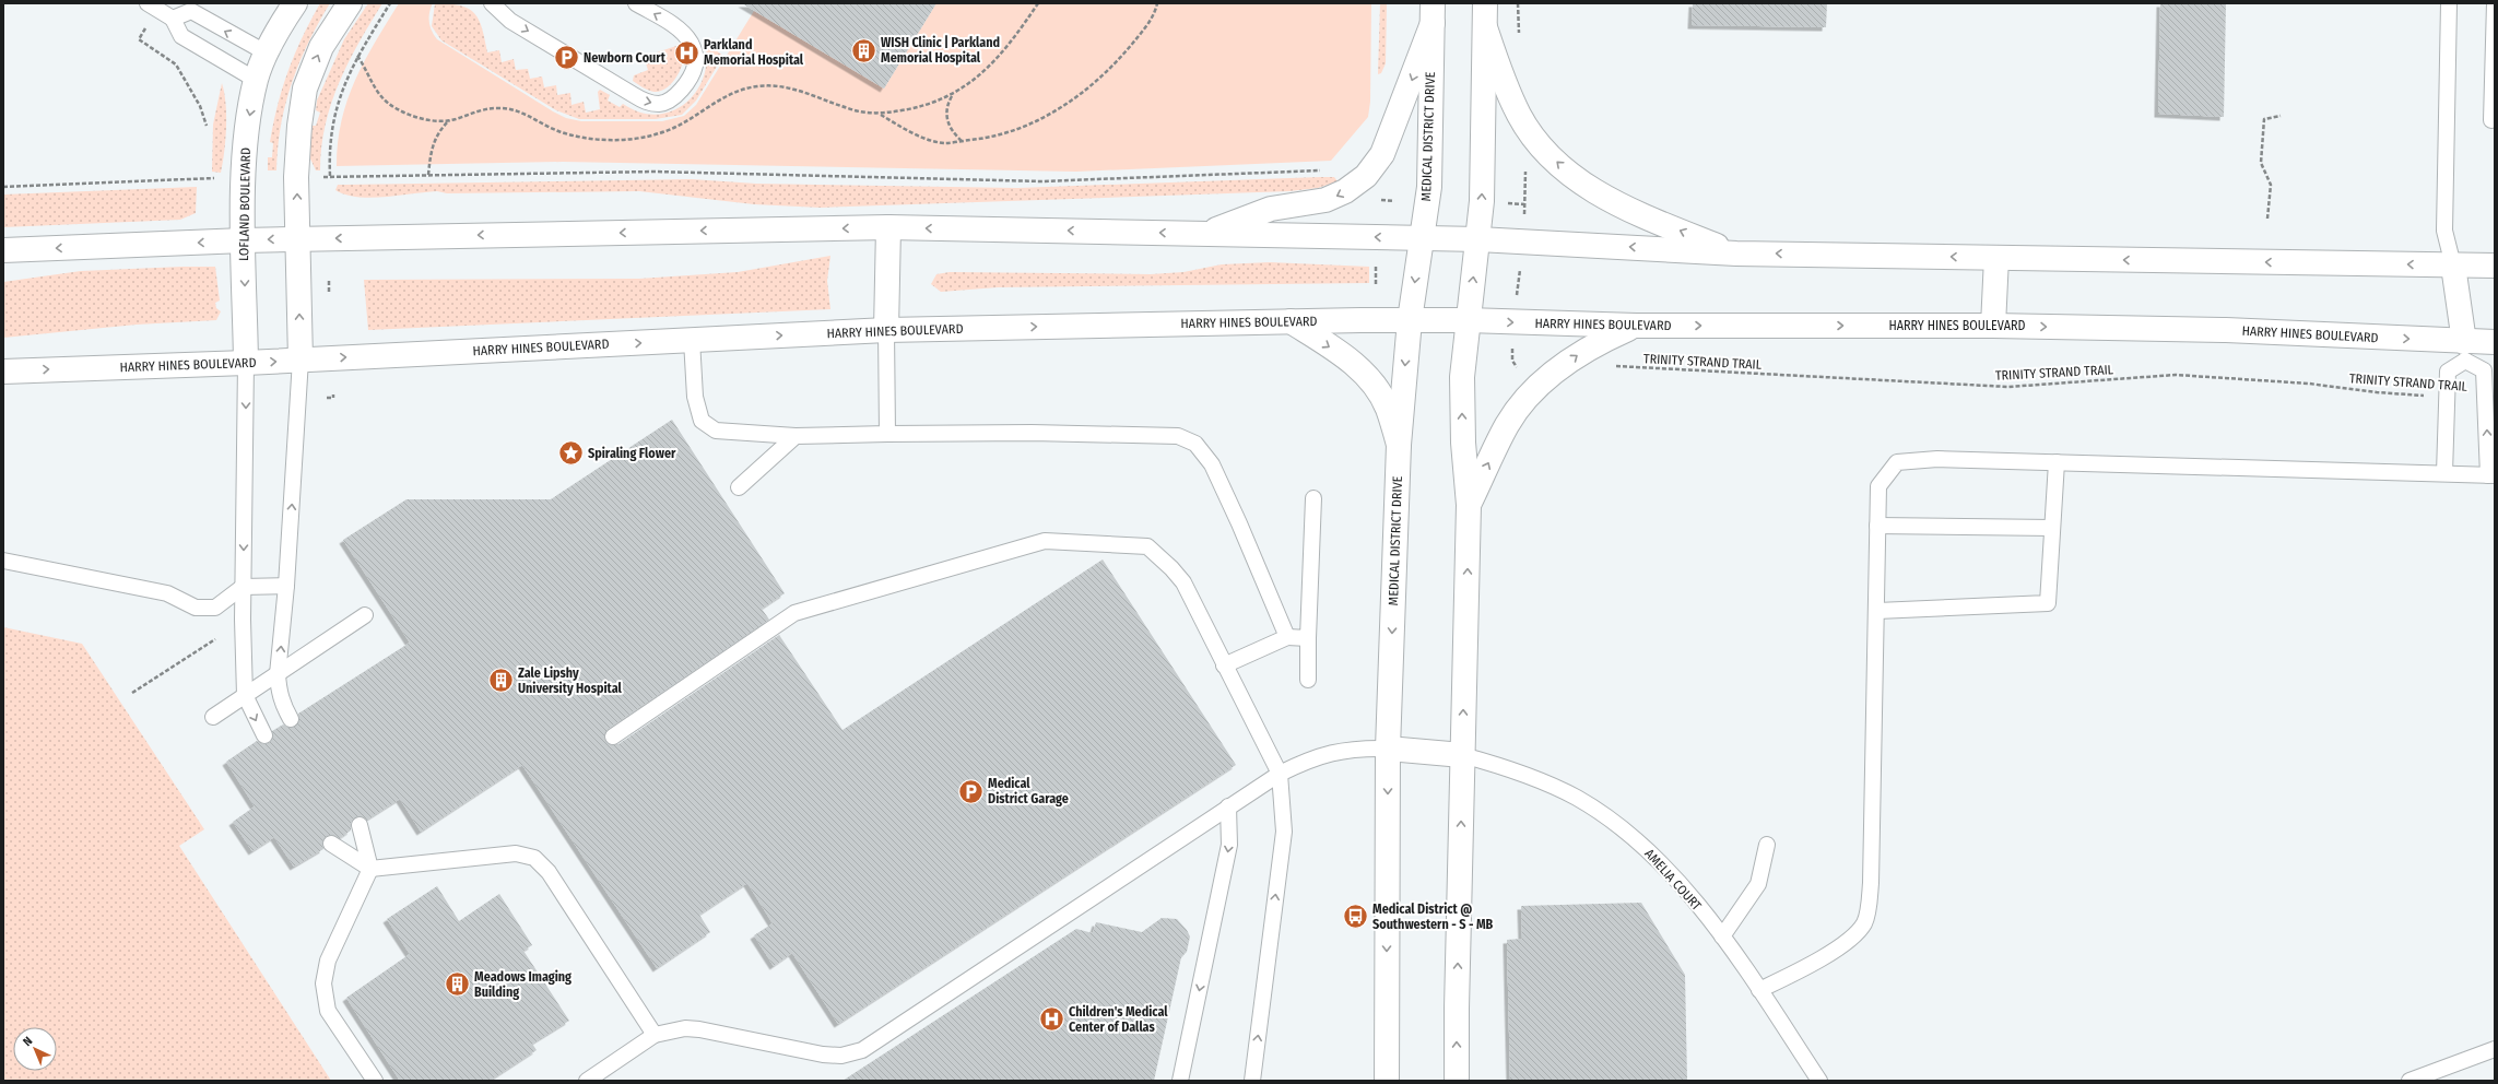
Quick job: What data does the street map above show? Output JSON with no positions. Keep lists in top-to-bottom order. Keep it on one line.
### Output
{"streets":{"main road":["MEDICAL DISTRICT DRIVE","LOFLAND BOULEVARD","HARRY HINES BOULEVARD"],"lane":["AMELIA COURT"],"path":["TRINITY STRAND TRAIL"]},"crossings":[["MEDICAL DISTRICT DRIVE","HARRY HINES BOULEVARD"],["LOFLAND BOULEVARD","HARRY HINES BOULEVARD"]],"places":{"building":["WISH Clinic | Parkland Memorial Hospital","Zale Lipshy University Hospital","Meadows Imaging Building"],"hospital":["Parkland Memorial Hospital","Children's Medical Center of Dallas"],"parking":["Newborn Court","Medical District Garage"],"place":["Spiraling Flower"],"bus stop":["Medical District @ Southwestern - S - MB"]},"north":"top left"}
